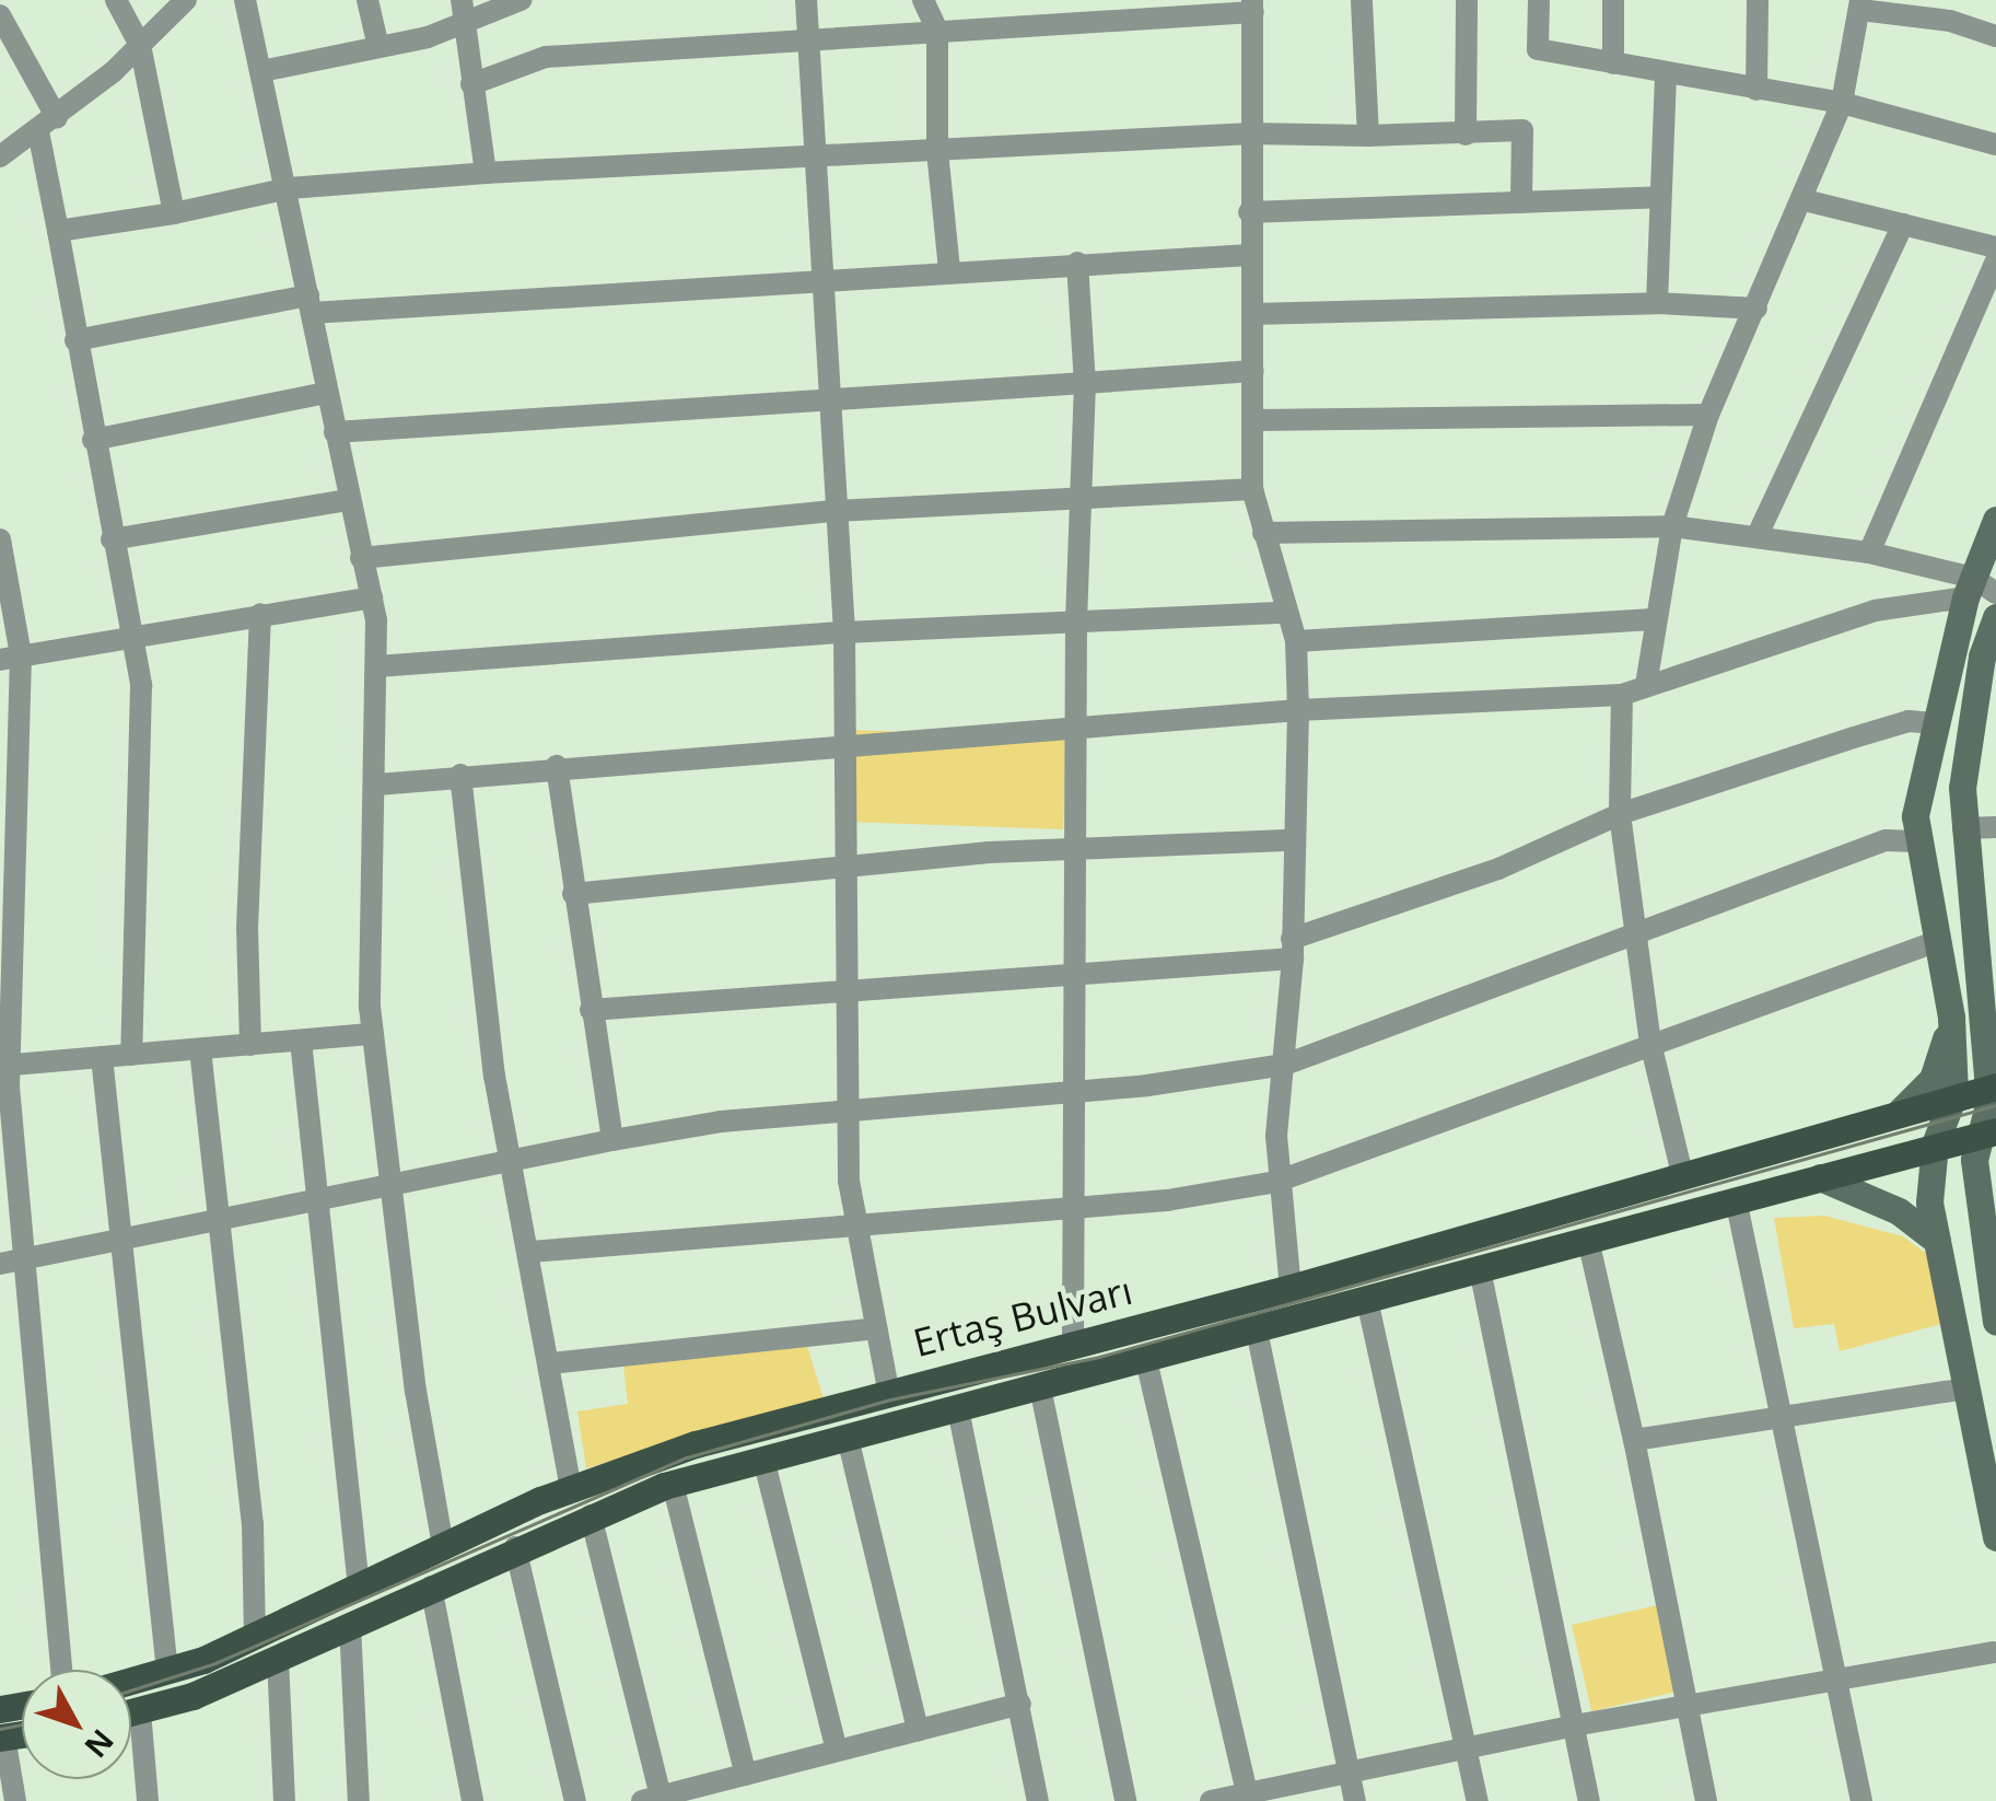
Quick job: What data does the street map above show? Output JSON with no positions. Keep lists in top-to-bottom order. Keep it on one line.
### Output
{"streets":{"main road":["Ertaş Bulvarı"]},"north":"bottom right"}
